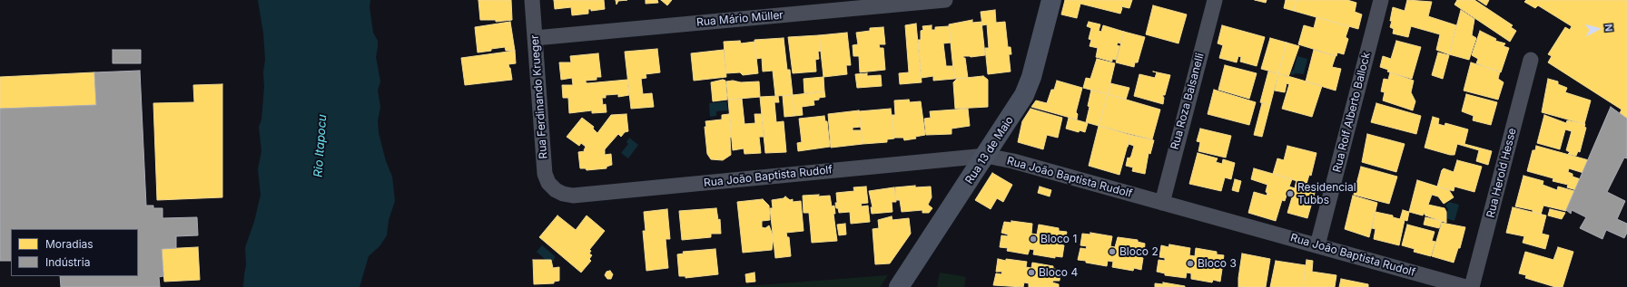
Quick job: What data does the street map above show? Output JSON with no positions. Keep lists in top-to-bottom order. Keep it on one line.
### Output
{"streets":{"main road":["Rua 13 de Maio"],"street":["Rua Mário Müller","Rua Ferdinando Krueger","Rua Roza Balsanelli","Rua Rolf Alberto Ballock","Rua Herold Hesse","Rua João Baptista Rudolf"]},"crossings":[["Rua Mário Müller","Rua Ferdinando Krueger"],["Rua Ferdinando Krueger","Rua João Baptista Rudolf"],["Rua Roza Balsanelli","Rua João Baptista Rudolf"],["Rua Rolf Alberto Ballock","Rua João Baptista Rudolf"],["Rua 13 de Maio","Rua João Baptista Rudolf"]],"water":["Rio Itapocu"],"places":["Residencial Tubbs","Bloco 1","Bloco 2","Bloco 3","Bloco 4"],"legend":["Moradias","Indústria"],"north":"right"}
